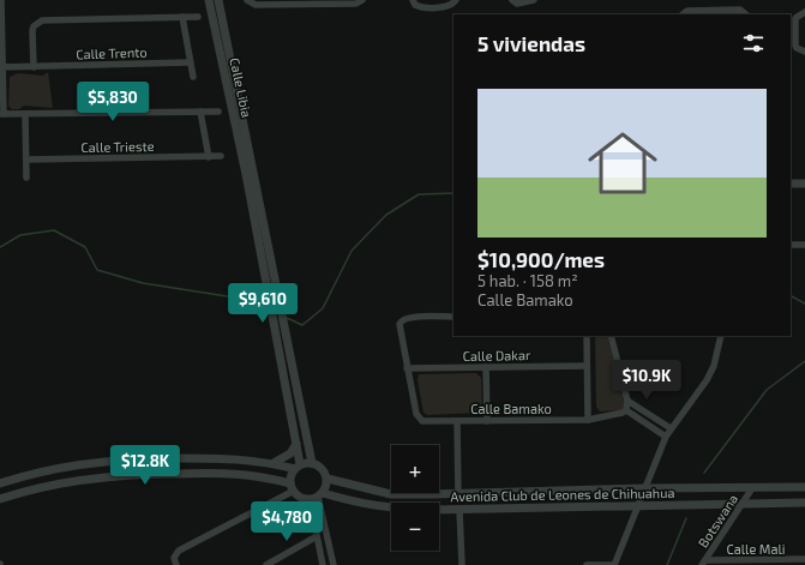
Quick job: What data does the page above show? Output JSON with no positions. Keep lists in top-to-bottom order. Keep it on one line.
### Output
{"streets":{"street":["Calle Trento","Calle Libia","Calle Trieste","Calle Dakar","Calle Bamako","Avenida Club de Leones de Chihuahua","Botswana","Calle Mali"]},"crossings":[["Calle Dakar","Calle Bamako"],["Avenida Club de Leones de Chihuahua","Botswana"],["Botswana","Calle Mali"]],"page":{"heading":"5 viviendas","list":[{"name":"$10,900/mes","note":"5 hab. · 158 m² · Calle Bamako"}],"price":["$5,830","$9,610","$10.9K","$12.8K","$4,780"],"map_buttons":["+","−"]}}
